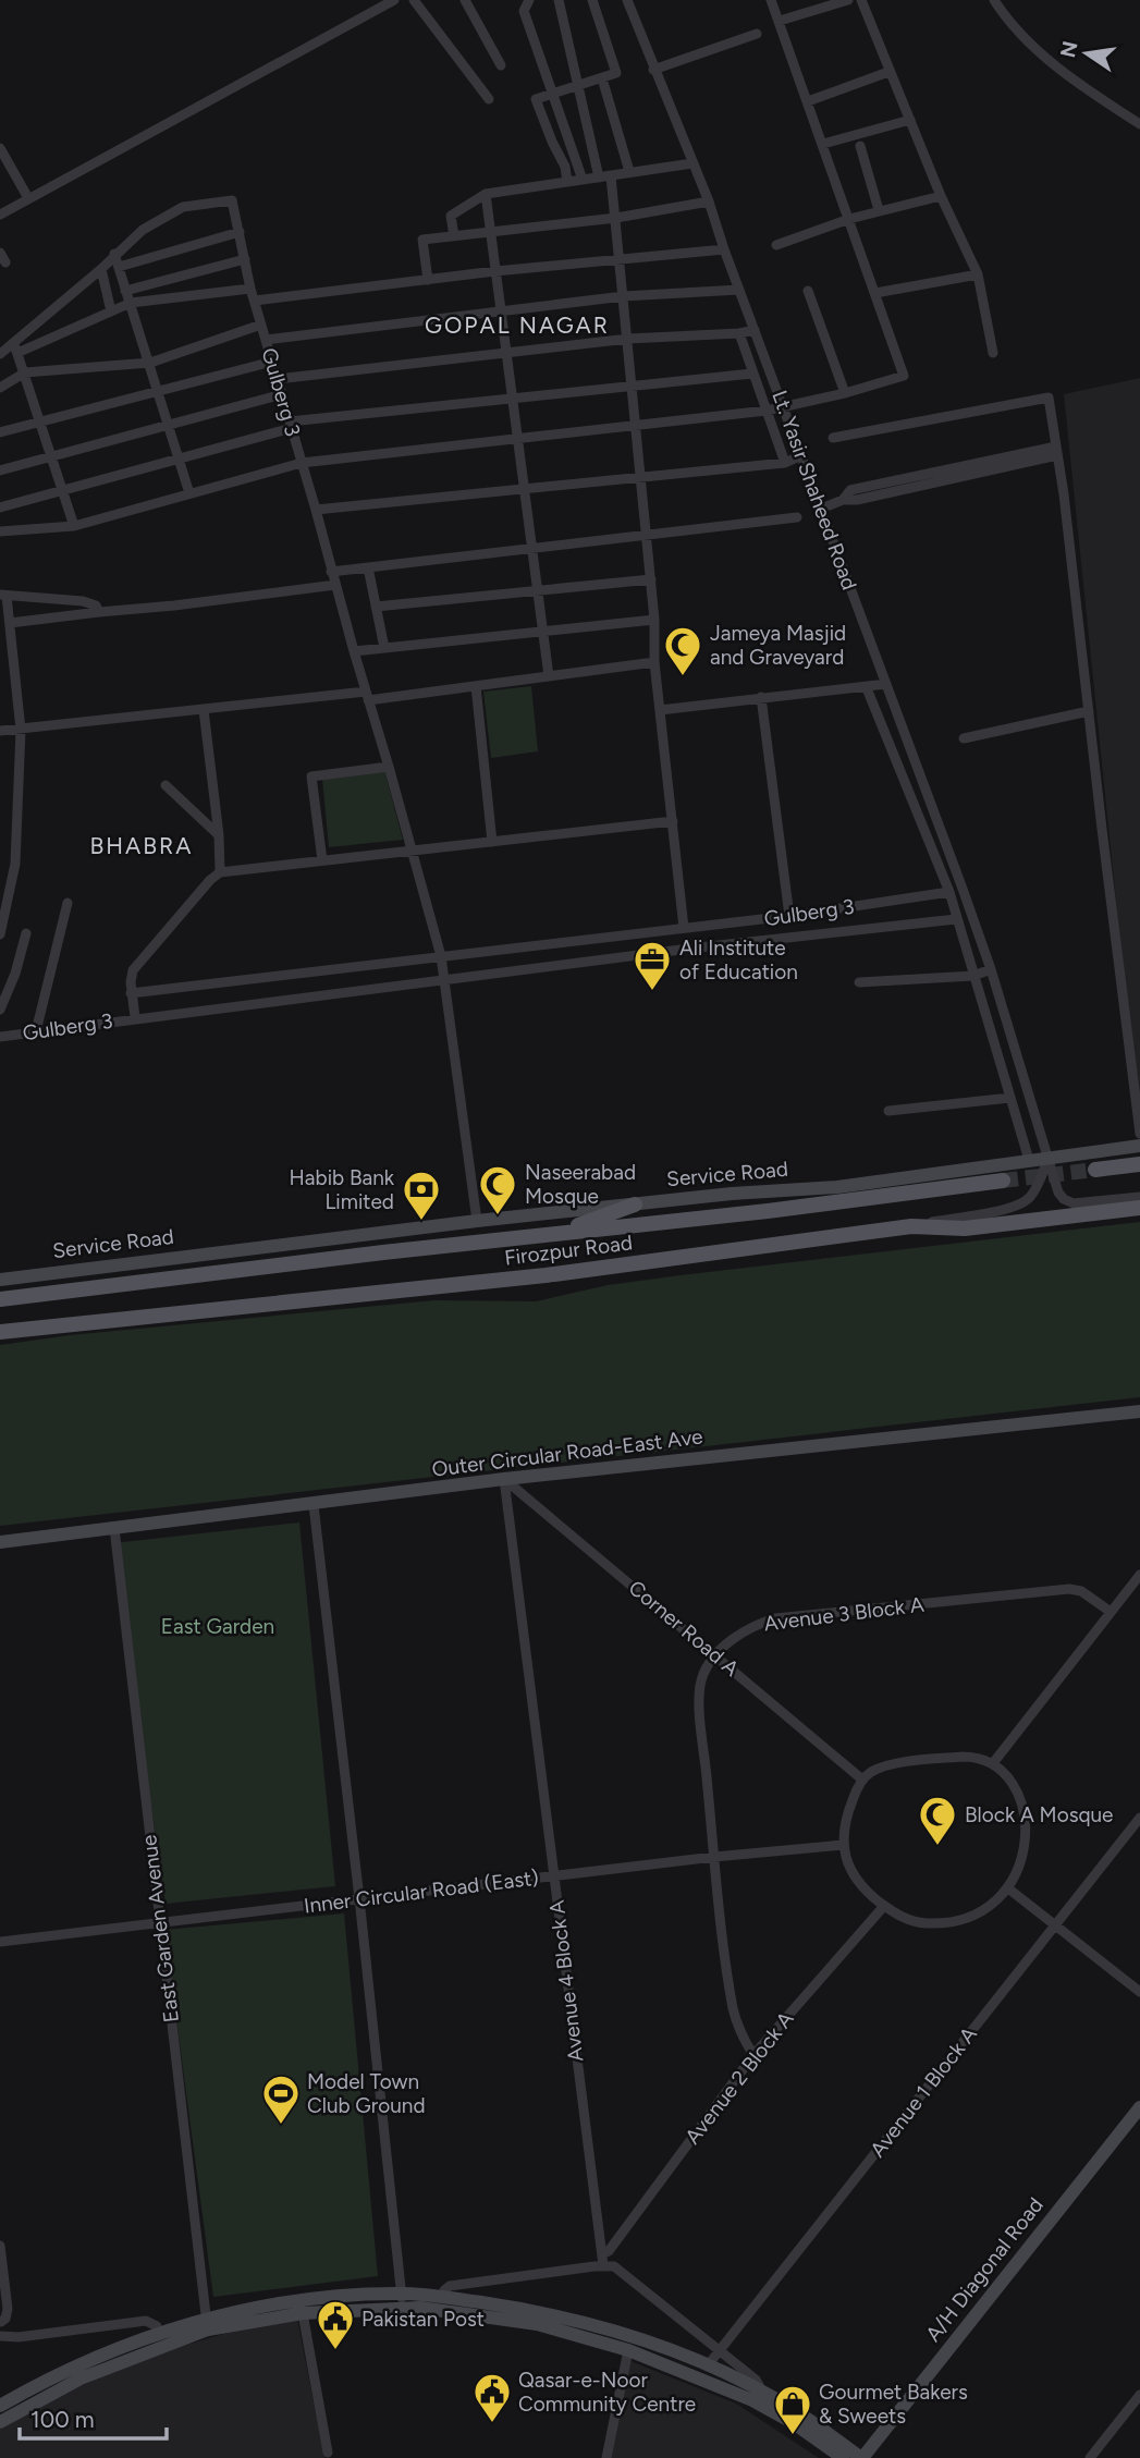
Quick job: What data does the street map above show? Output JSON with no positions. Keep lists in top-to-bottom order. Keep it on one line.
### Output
{"streets":{"main road":["Firozpur Road"],"street":["Gulberg 3","Lt. Yasir Shaheed Road","Service Road","Outer Circular Road-East Ave","Avenue 3 Block A","Corner Road A","Inner Circular Road (East)","East Garden Avenue","Avenue 4 Block A","Avenue 2 Block A","Avenue 1 Block A","A/H Diagonal Road"]},"crossings":[["Lt. Yasir Shaheed Road","Service Road"],["Outer Circular Road-East Ave","Corner Road A"],["Outer Circular Road-East Ave","East Garden Avenue"],["Outer Circular Road-East Ave","Avenue 4 Block A"],["Avenue 3 Block A","Corner Road A"],["Avenue 3 Block A","Inner Circular Road (East)"],["Avenue 3 Block A","Avenue 2 Block A"],["Corner Road A","Inner Circular Road (East)"],["Corner Road A","Avenue 4 Block A"],["Corner Road A","Avenue 2 Block A"],["Inner Circular Road (East)","East Garden Avenue"],["Inner Circular Road (East)","Avenue 4 Block A"],["Inner Circular Road (East)","Avenue 2 Block A"],["Avenue 4 Block A","Avenue 2 Block A"]],"districts":["GOPAL NAGAR","BHABRA"],"parks":["East Garden"],"places":{"mosque":["Jameya Masjid and Graveyard","Naseerabad Mosque","Block A Mosque"],"office":["Ali Institute of Education"],"bank":["Habib Bank Limited"],"sports":["Model Town Club Ground"],"public building":["Pakistan Post","Qasar-e-Noor Community Centre"],"shop":["Gourmet Bakers & Sweets"]},"scale_bar":"100 m","north":"left"}
